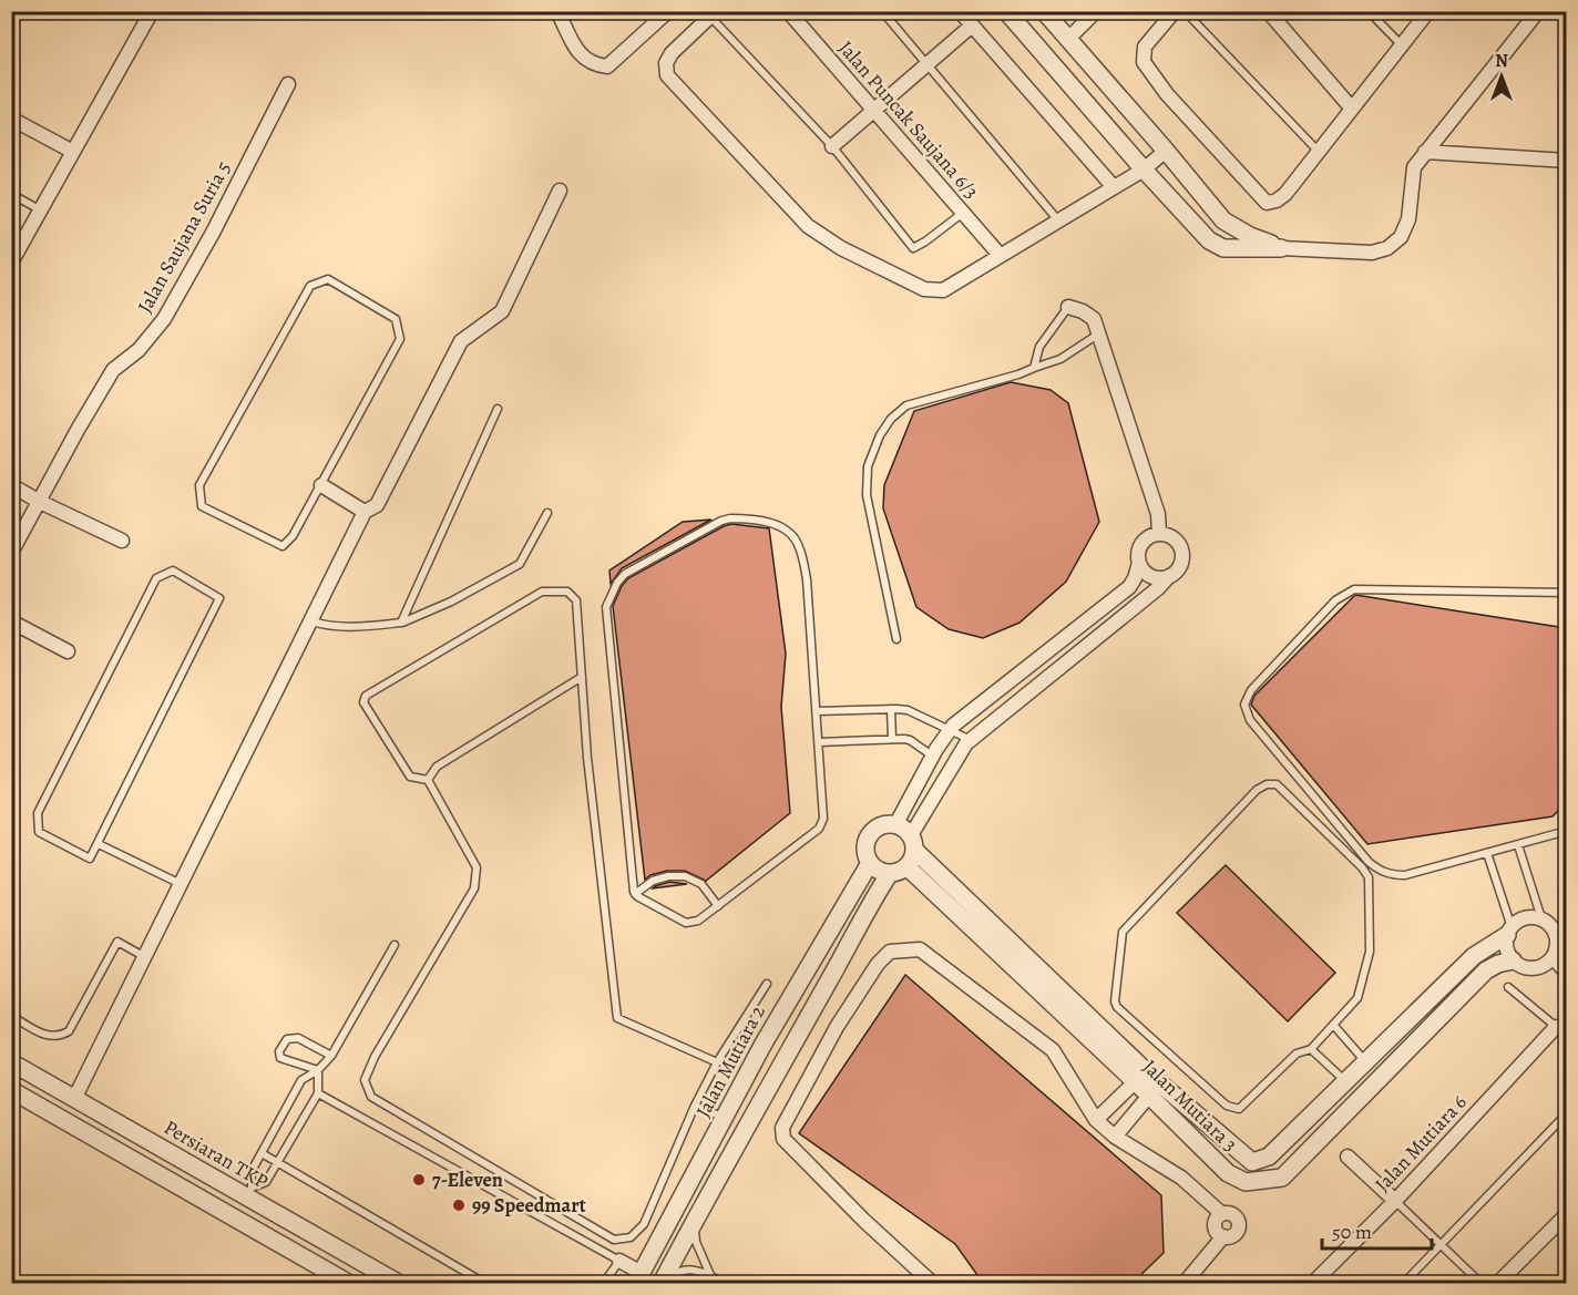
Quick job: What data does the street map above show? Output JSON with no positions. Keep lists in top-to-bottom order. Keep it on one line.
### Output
{"streets":{"street":["Jalan Puncak Saujana 6/3","Jalan Saujana Suria 5","Jalan Mutiara 2","Jalan Mutiara 3","Jalan Mutiara 6","Persiaran TKP"]},"crossings":[["Jalan Mutiara 2","Jalan Mutiara 3"]],"places":["7-Eleven","99 Speedmart"],"scale_bar":"50 m","north":"top"}
